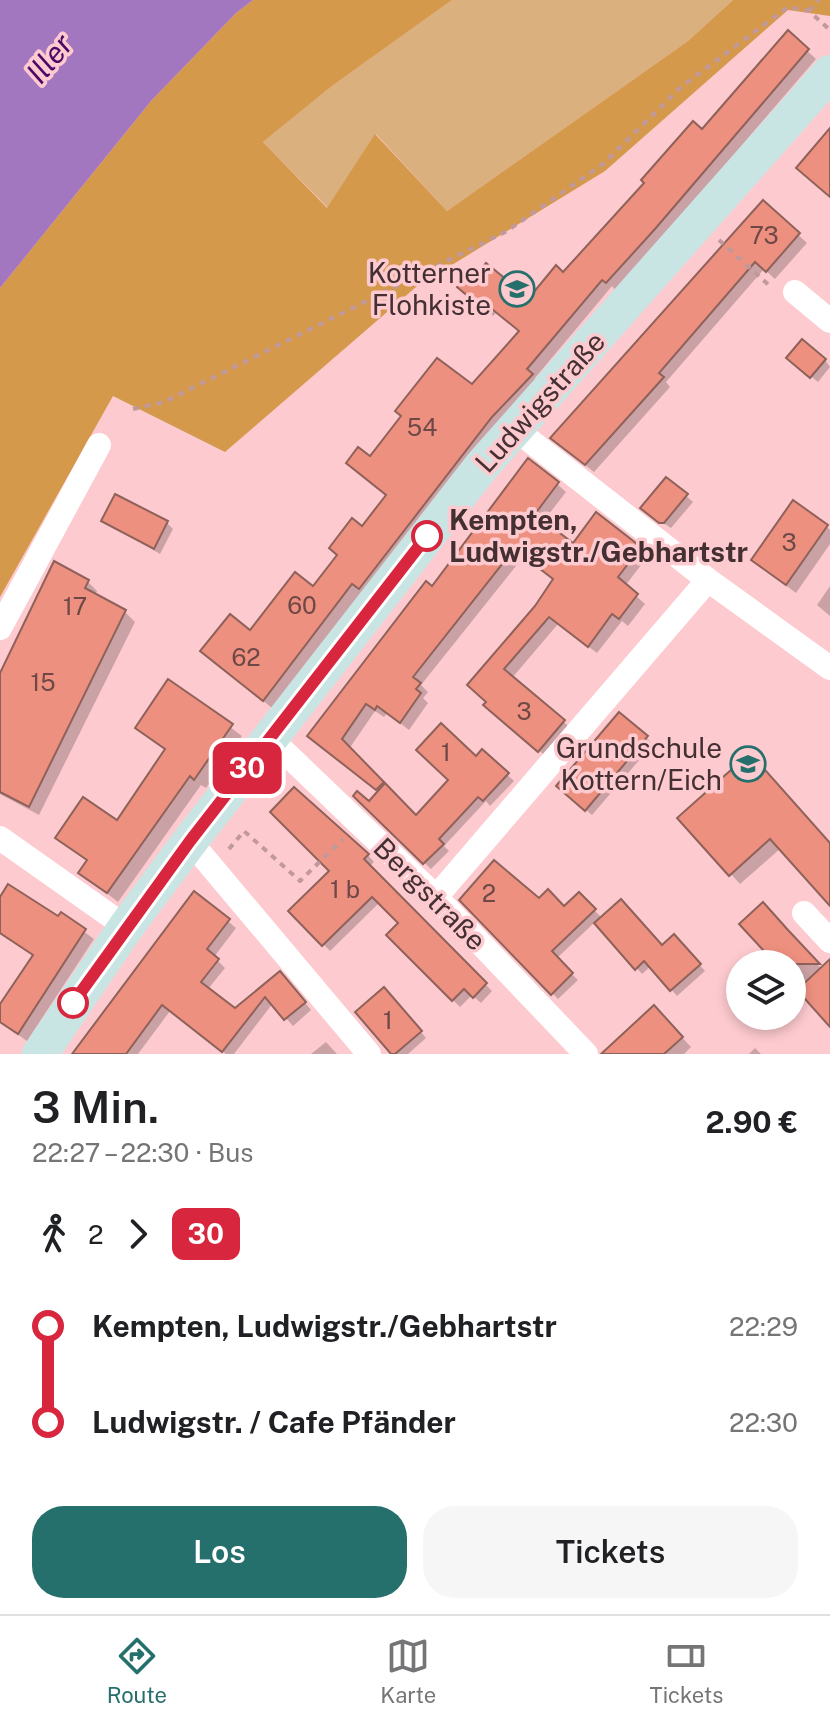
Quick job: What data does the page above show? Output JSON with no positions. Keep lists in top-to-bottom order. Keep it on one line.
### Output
{"streets":{"street":["Ludwigstraße","Bergstraße"]},"crossings":[["Ludwigstraße","Bergstraße"]],"water":["Iller"],"places":{"school or university":["Kotterner Flohkiste","Grundschule Kottern/Eich"],"other":["Kempten, Ludwigstr./Gebhartstr"]},"lines":["bus line 30"],"house_numbers":["73","54","3","60","17","62","15","3","1","1 b","2","1"],"page":{"on_map":"30","heading":["3 Min.","22:27 – 22:30 · Bus","2.90 €"],"legs":["2","30"],"list":[{"name":"Kempten, Ludwigstr./Gebhartstr","value":"22:29"},{"name":"Ludwigstr. / Cafe Pfänder","value":"22:30"}],"buttons":["Los","Tickets"],"tabs":["Route","Karte","Tickets"]}}
